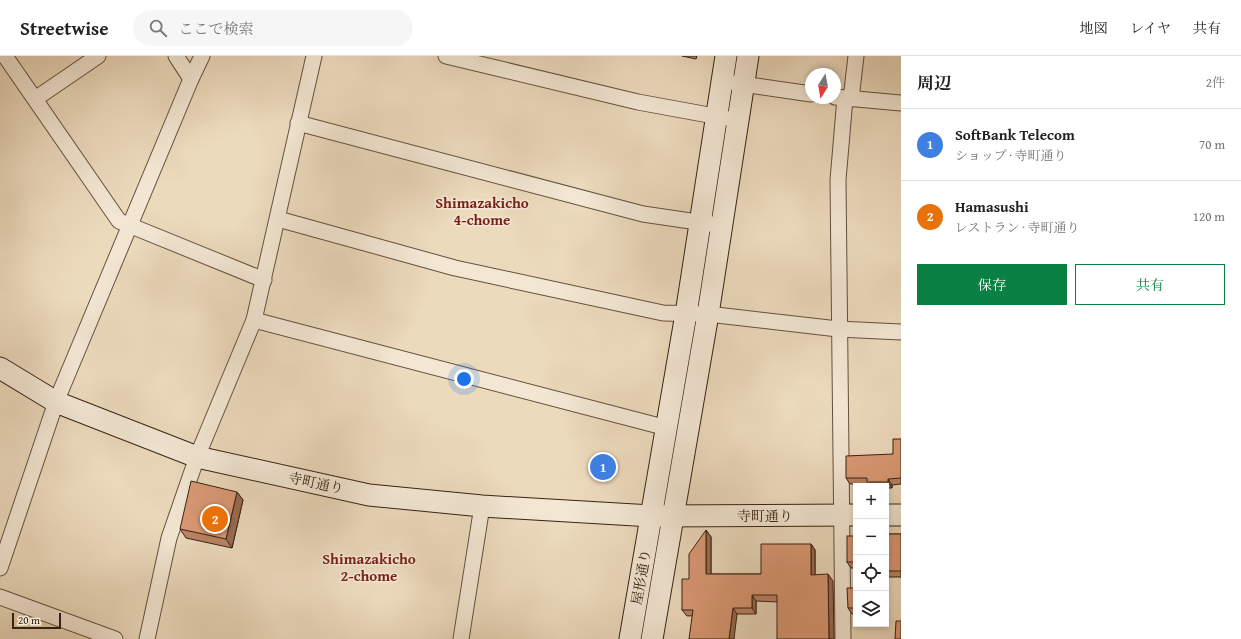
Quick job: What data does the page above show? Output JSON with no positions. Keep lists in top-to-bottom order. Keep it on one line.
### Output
{"streets":{"street":["寺町通り","屋形通り"]},"crossings":[["寺町通り","屋形通り"]],"districts":["Shimazakicho 4-chome","Shimazakicho 2-chome"],"scale_bar":"20 m","north":"bottom","page":{"header":"Streetwise","search":"ここで検索","nav":["地図","レイヤ","共有"],"heading":["周辺","2件"],"list":[{"mark":"1","name":"SoftBank Telecom","note":"ショップ · 寺町通り","value":"70 m"},{"mark":"2","name":"Hamasushi","note":"レストラン · 寺町通り","value":"120 m"}],"buttons":["保存","共有"],"pins":["1","2"],"map_buttons":["+","−"],"scale":"20 m"}}
